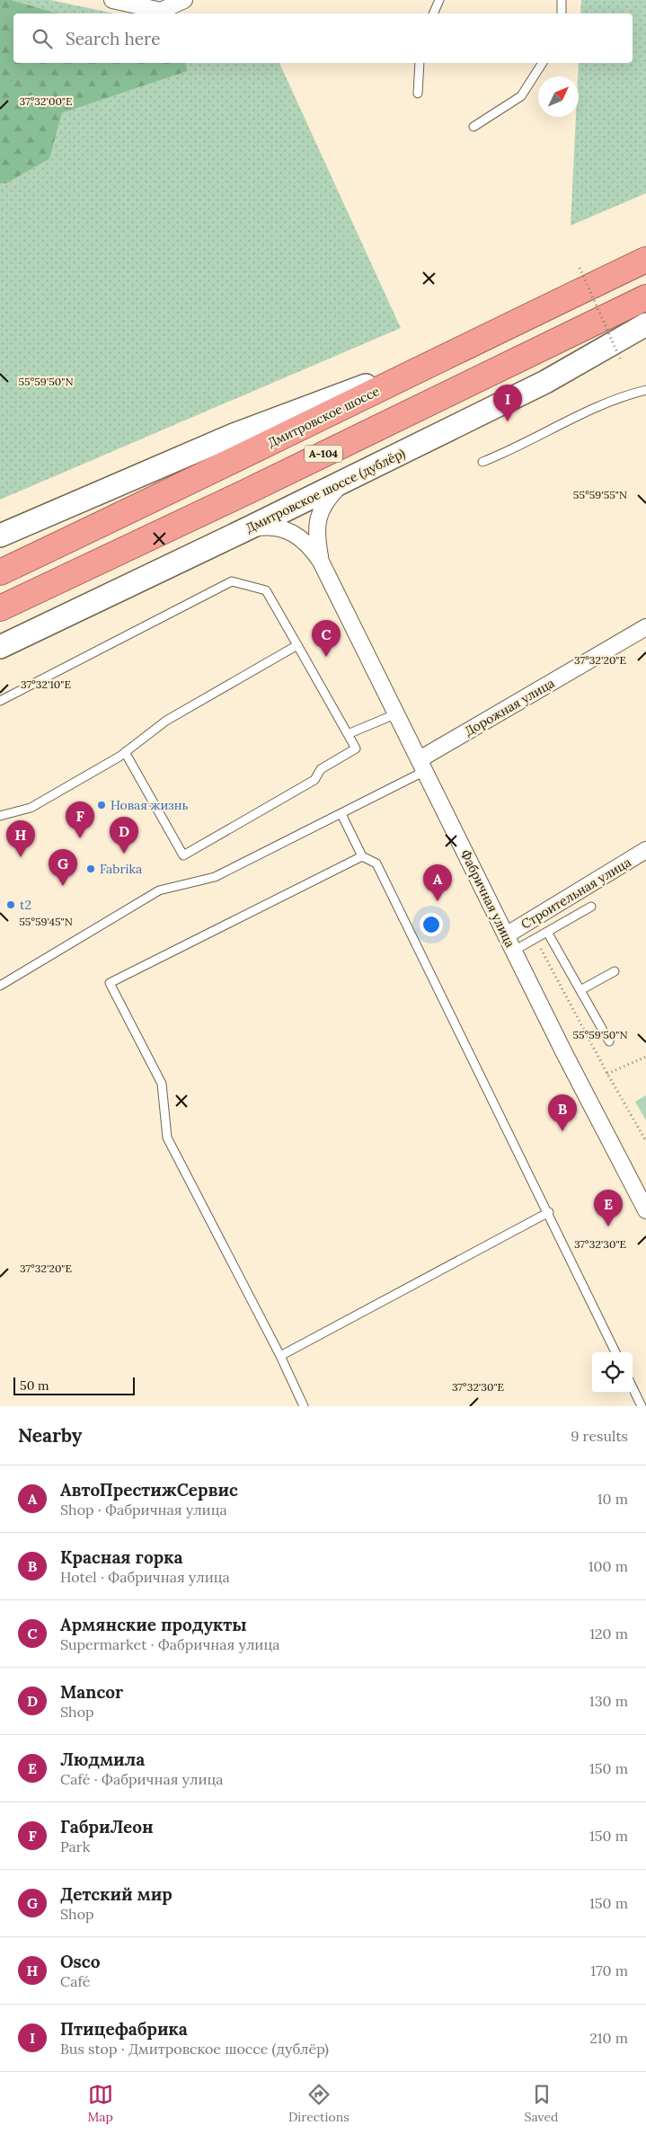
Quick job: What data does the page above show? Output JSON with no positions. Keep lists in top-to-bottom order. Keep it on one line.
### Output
{"streets":{"highway":["Дмитровское шоссе","А-104"],"main road":["Дмитровское шоссе (дублёр)"],"street":["Дорожная улица","Строительная улица","Фабричная улица"]},"crossings":[["Дмитровское шоссе (дублёр)","Фабричная улица"],["Дорожная улица","Фабричная улица"],["Строительная улица","Фабричная улица"]],"places":["Новая жизнь","Fabrika","t2"],"scale_bar":"50 m","north":"top right","page":{"search":"Search here","pins":["I","C","F","D","H","G","A","B","E"],"scale":"50 m","heading":["Nearby","9 results"],"list":[{"mark":"A","name":"АвтоПрестижСервис","note":"Shop · Фабричная улица","value":"10 m"},{"mark":"B","name":"Красная горка","note":"Hotel · Фабричная улица","value":"100 m"},{"mark":"C","name":"Армянские продукты","note":"Supermarket · Фабричная улица","value":"120 m"},{"mark":"D","name":"Mancor","note":"Shop","value":"130 m"},{"mark":"E","name":"Людмила","note":"Café · Фабричная улица","value":"150 m"},{"mark":"F","name":"ГабриЛеон","note":"Park","value":"150 m"},{"mark":"G","name":"Детский мир","note":"Shop","value":"150 m"},{"mark":"H","name":"Osco","note":"Café","value":"170 m"},{"mark":"I","name":"Птицефабрика","note":"Bus stop · Дмитровское шоссе (дублёр)","value":"210 m"}],"nav":["Map","Directions","Saved"]},"coordinates":["37°32'00\"E","55°59'50\"N","55°59'55\"N","37°32'20\"E","37°32'10\"E","55°59'45\"N","37°32'30\"E"]}
